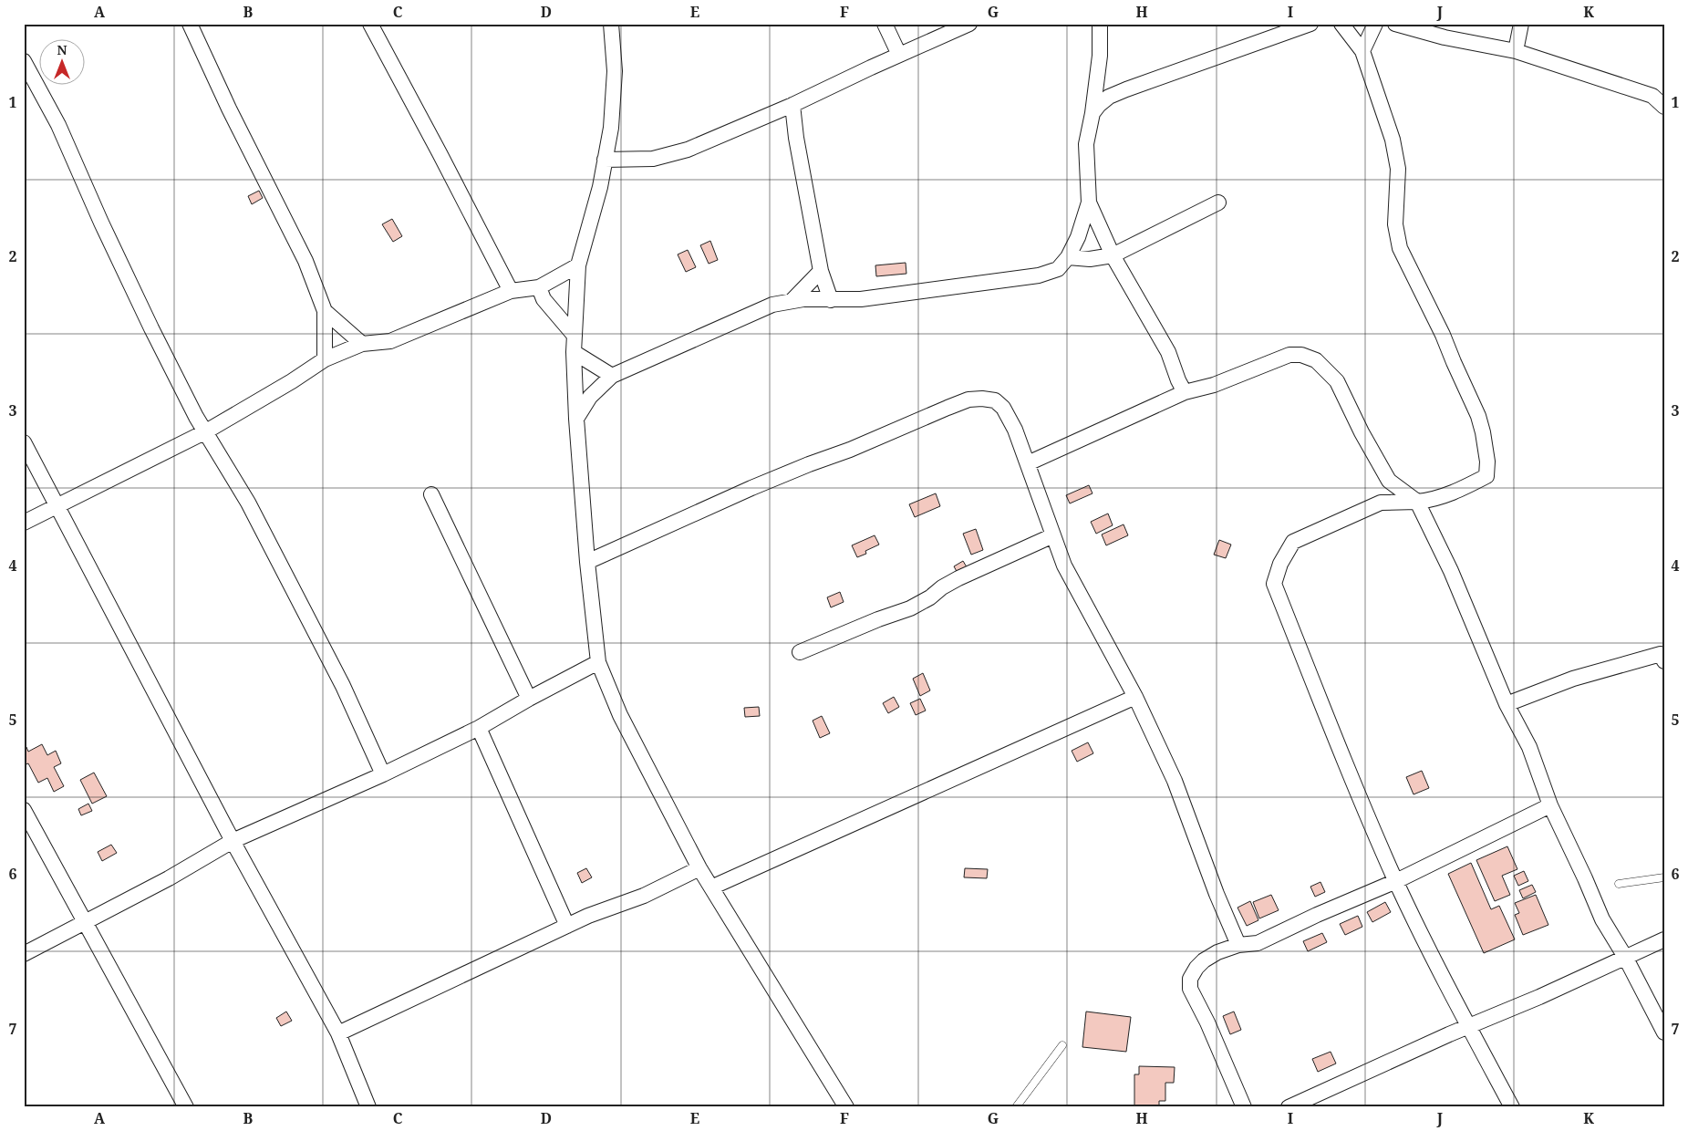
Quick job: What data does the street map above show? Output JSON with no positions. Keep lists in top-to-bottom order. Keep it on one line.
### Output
{"north":"top","grid":{"columns":["A","B","C","D","E","F","G","H","I","J","K"],"rows":["1","2","3","4","5","6","7"]}}
